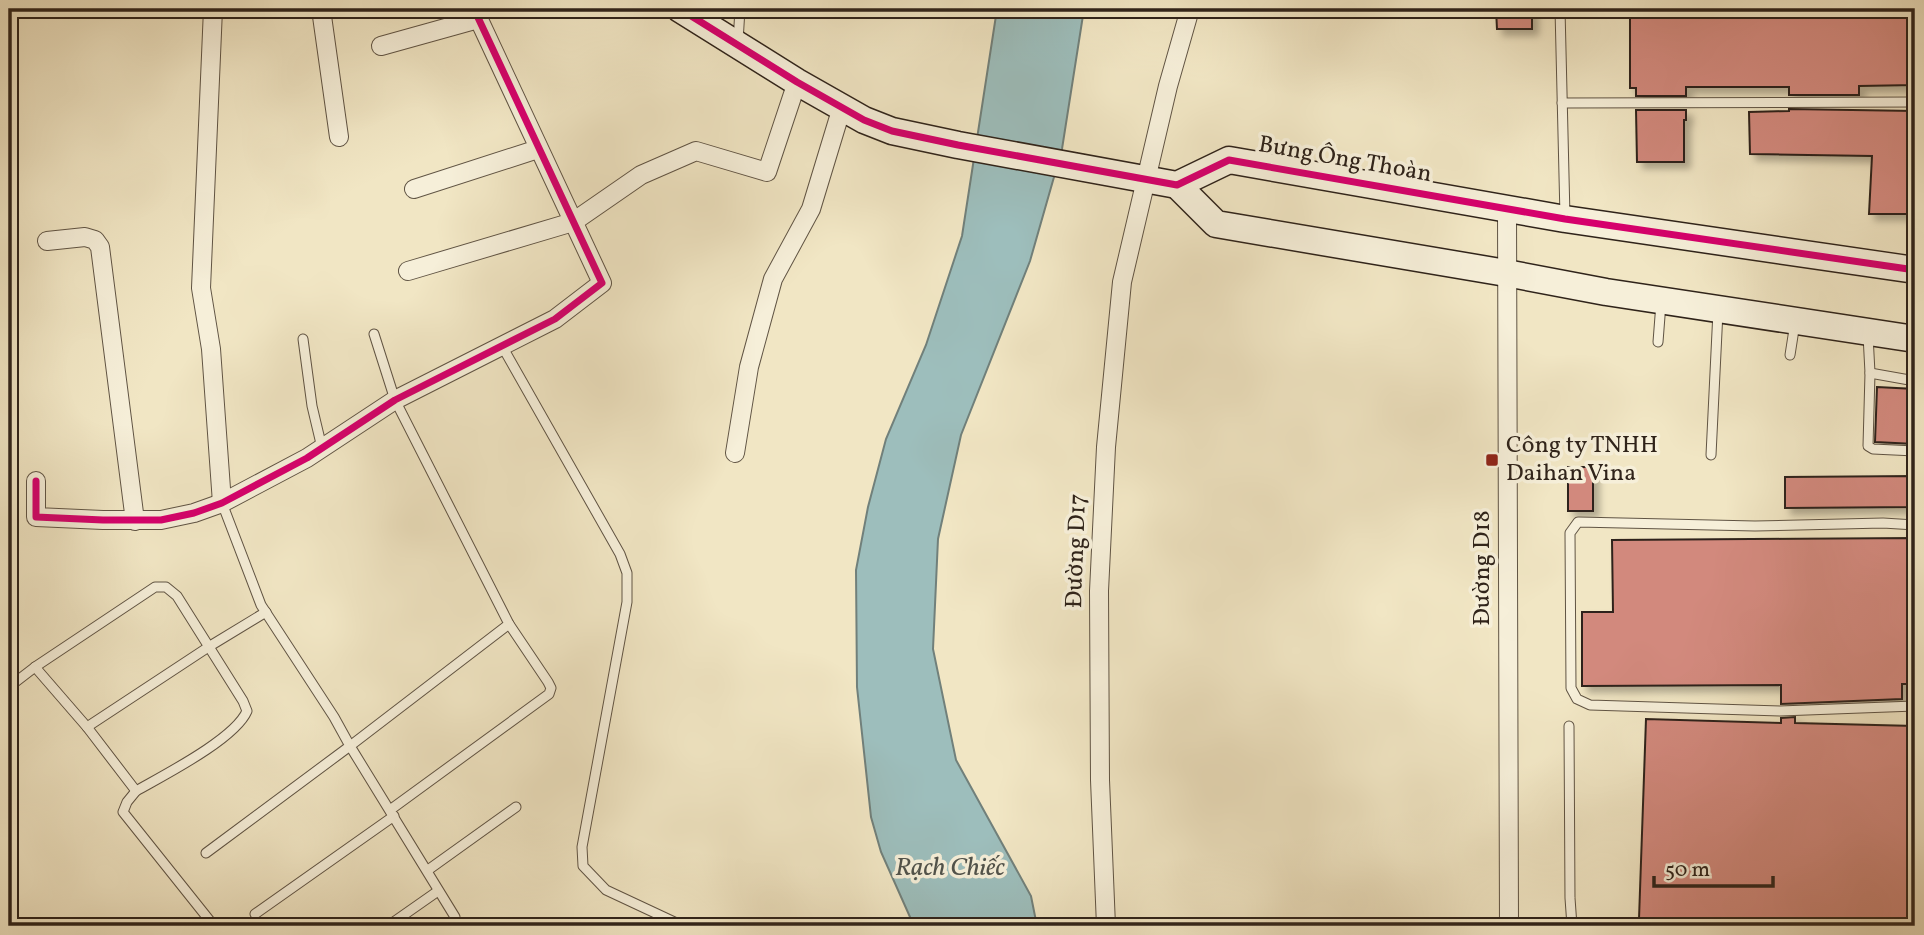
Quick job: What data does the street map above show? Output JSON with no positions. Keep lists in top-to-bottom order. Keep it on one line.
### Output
{"streets":{"street":["Bưng Ông Thoàn","Đường D17","Đường D18"]},"crossings":[["Bưng Ông Thoàn","Đường D18"]],"water":["Rạch Chiếc"],"places":{"transit":["Công ty TNHH Daihan Vina"]},"scale_bar":"50 m"}
